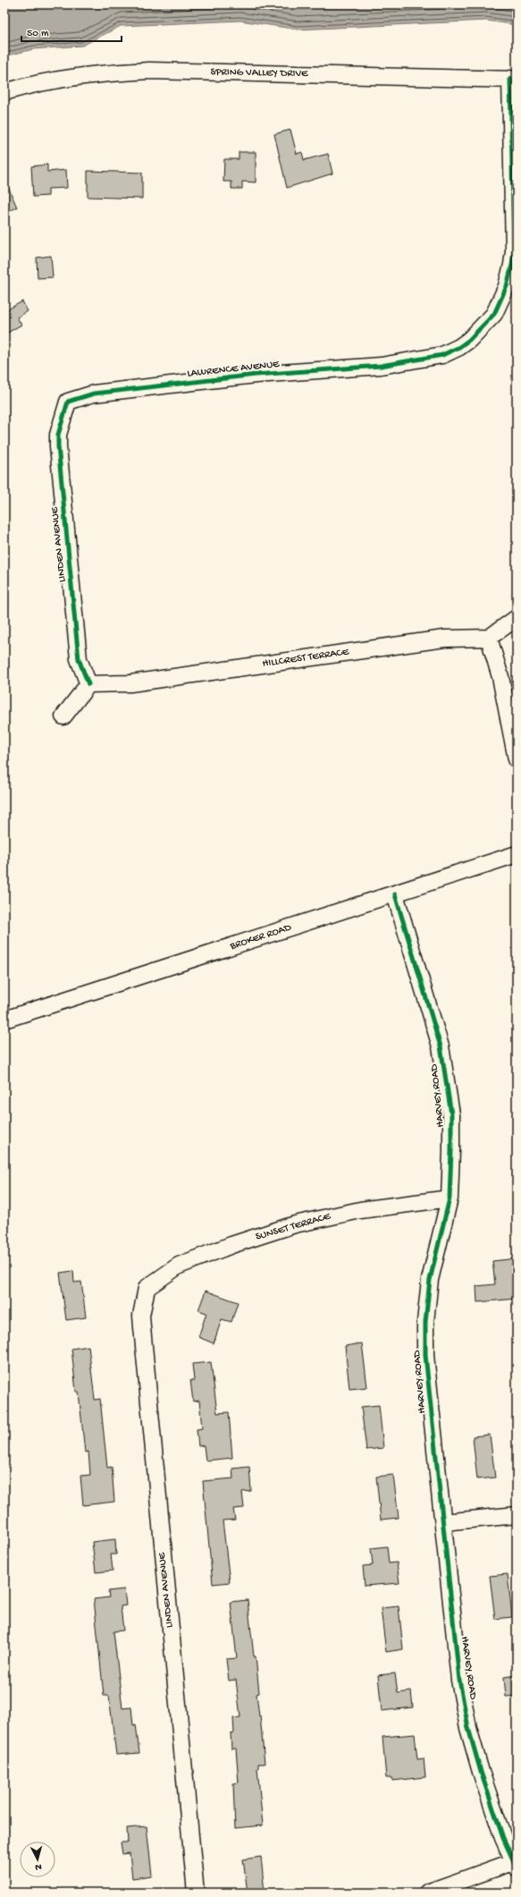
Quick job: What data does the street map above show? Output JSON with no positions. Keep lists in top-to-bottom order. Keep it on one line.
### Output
{"streets":{"street":["SPRING VALLEY DRIVE","LAWRENCE AVENUE","LINDEN AVENUE","HILLCREST TERRACE","BROKER ROAD","HARVEY ROAD","SUNSET TERRACE"]},"crossings":[["SPRING VALLEY DRIVE","LAWRENCE AVENUE"],["LAWRENCE AVENUE","LINDEN AVENUE"],["LINDEN AVENUE","HILLCREST TERRACE"],["LINDEN AVENUE","SUNSET TERRACE"],["BROKER ROAD","HARVEY ROAD"],["HARVEY ROAD","SUNSET TERRACE"]],"scale_bar":"50 m","north":"bottom"}
